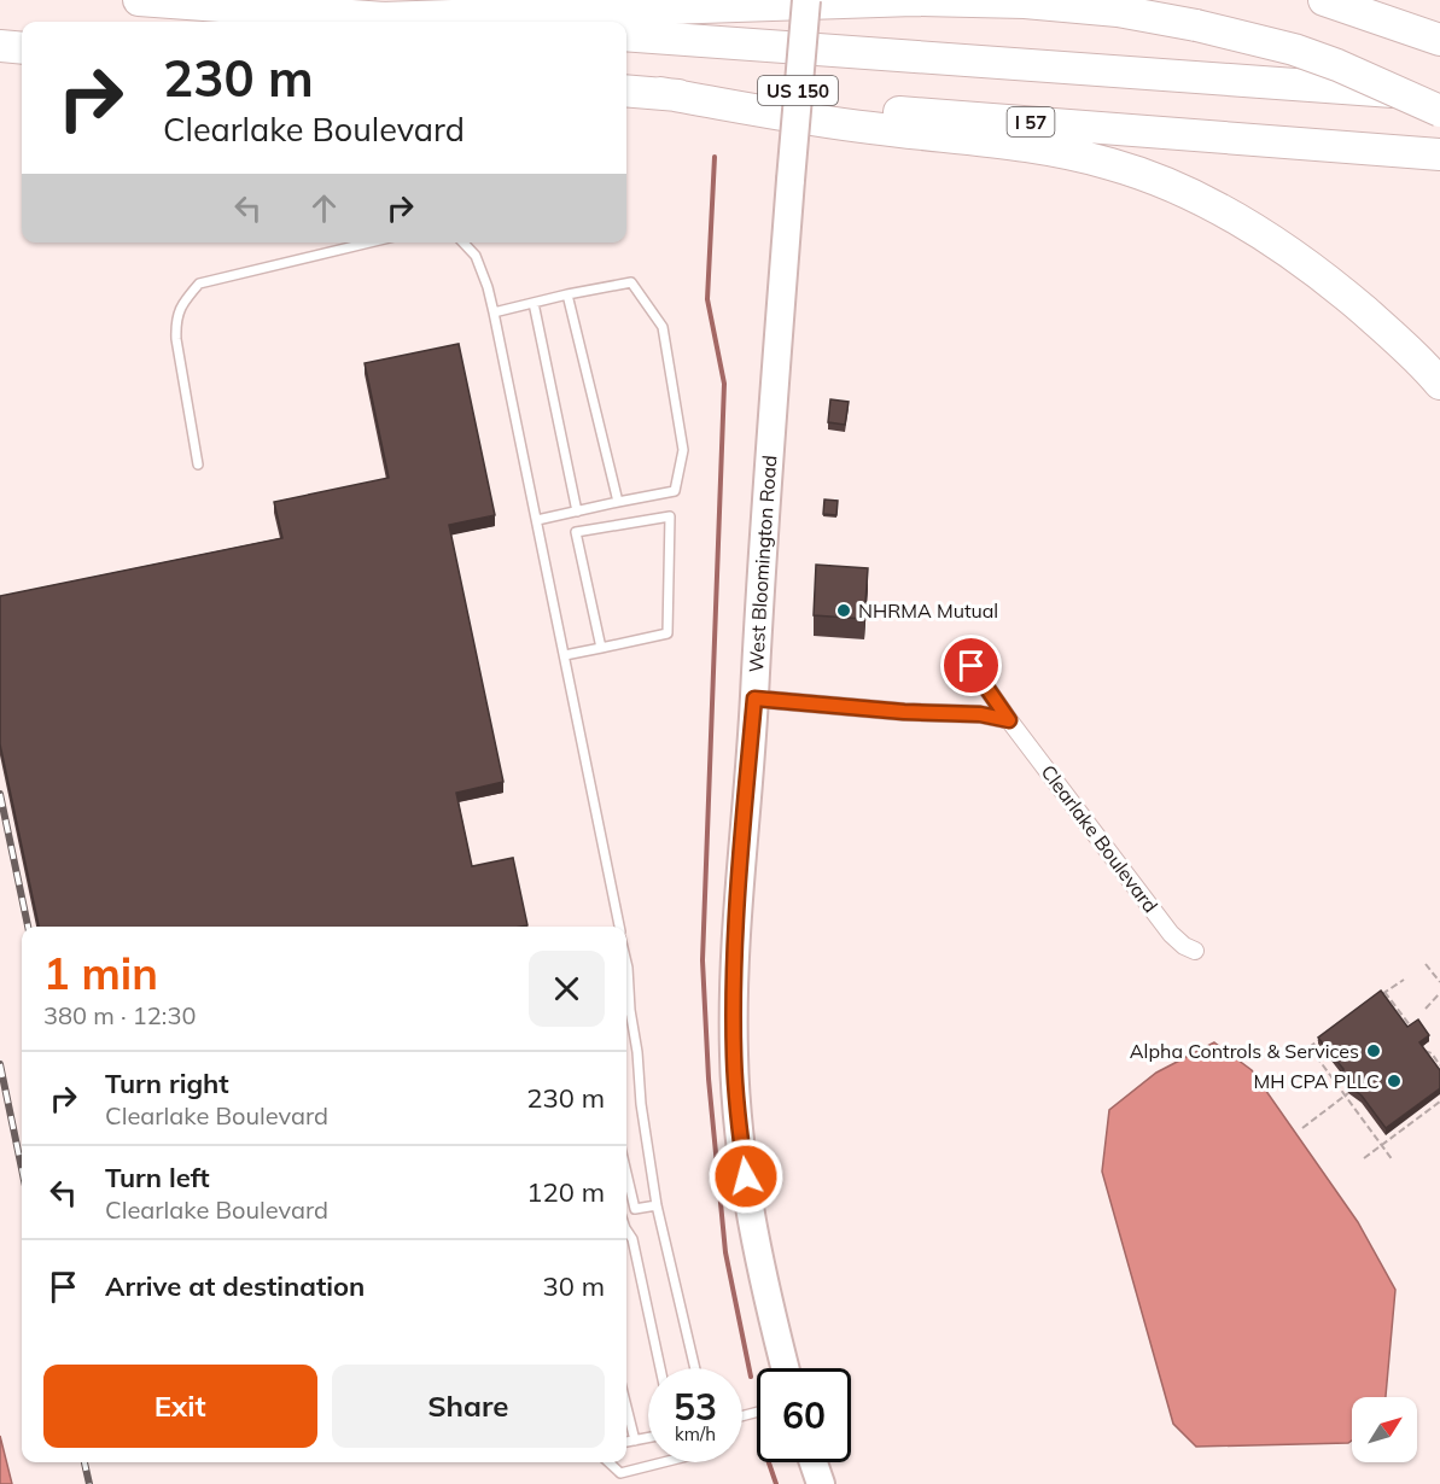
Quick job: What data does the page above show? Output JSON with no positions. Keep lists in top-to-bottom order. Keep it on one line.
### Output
{"streets":{"highway":["I 57"],"main road":["US 150","West Bloomington Road"],"street":["Clearlake Boulevard"]},"places":["NHRMA Mutual","Alpha Controls & Services","MH CPA PLLC"],"north":"top right","page":{"turn":["230 m","Clearlake Boulevard"],"heading":["1 min","380 m · 12:30"],"list":[{"name":"Turn right","note":"Clearlake Boulevard","value":"230 m"},{"name":"Turn left","note":"Clearlake Boulevard","value":"120 m"},{"name":"Arrive at destination","value":"30 m"}],"buttons":["Exit","Share"],"speed":"53 km/h","limit":"60"}}
